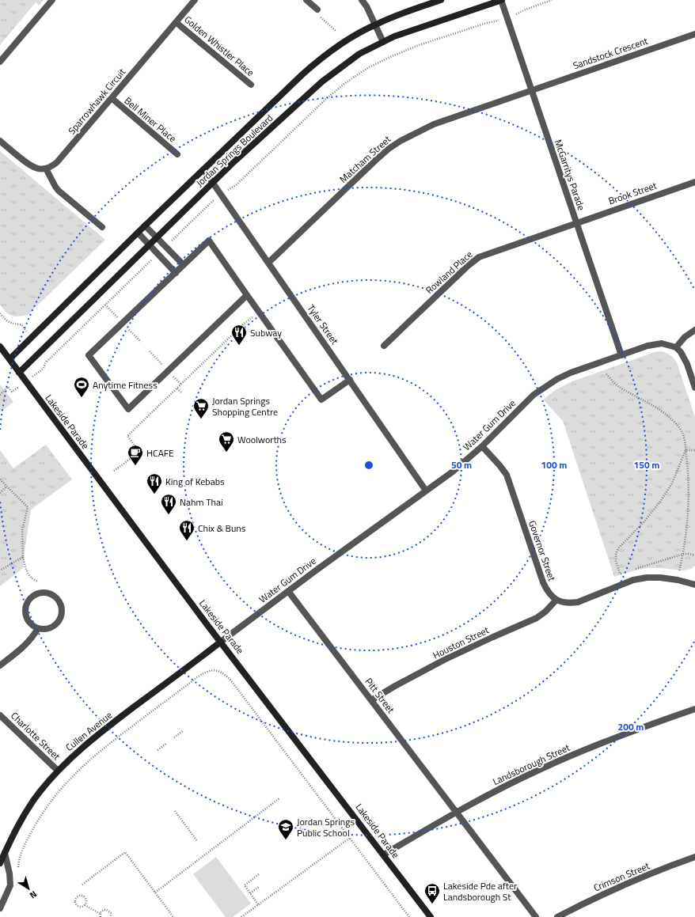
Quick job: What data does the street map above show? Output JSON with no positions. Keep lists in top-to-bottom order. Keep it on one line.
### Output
{"streets":{"street":["Golden Whistler Place","Sandstock Crescent","Sparrowhawk Circuit","Bell Miner Place","Jordan Springs Boulevard","Matcham Street","McGarritys Parade","Brook Street","Rowland Place","Tyler Street","Lakeside Parade","Water Gum Drive","Governor Street","Houston Street","Pitt Street","Cullen Avenue","Charlotte Street","Landsborough Street","Crimson Street"]},"crossings":[["Golden Whistler Place","Sparrowhawk Circuit"],["Sandstock Crescent","Matcham Street"],["Sandstock Crescent","McGarritys Parade"],["Sparrowhawk Circuit","Bell Miner Place"],["Jordan Springs Boulevard","McGarritys Parade"],["Jordan Springs Boulevard","Tyler Street"],["Jordan Springs Boulevard","Lakeside Parade"],["Matcham Street","McGarritys Parade"],["Matcham Street","Tyler Street"],["McGarritys Parade","Brook Street"],["McGarritys Parade","Rowland Place"],["McGarritys Parade","Water Gum Drive"],["Brook Street","Rowland Place"],["Tyler Street","Water Gum Drive"],["Lakeside Parade","Water Gum Drive"],["Lakeside Parade","Cullen Avenue"],["Lakeside Parade","Landsborough Street"],["Water Gum Drive","Governor Street"],["Water Gum Drive","Pitt Street"],["Water Gum Drive","Cullen Avenue"],["Governor Street","Houston Street"],["Houston Street","Pitt Street"],["Pitt Street","Landsborough Street"],["Cullen Avenue","Charlotte Street"]],"places":{"restaurant":["Subway","King of Kebabs","Nahm Thai","Chix & Buns"],"sports":["Anytime Fitness"],"supermarket":["Jordan Springs Shopping Centre","Woolworths"],"cafe":["HCAFE"],"school or university":["Jordan Springs Public School"],"bus stop":["Lakeside Pde after Landsborough St"]},"north":"bottom right","rings":["50 m","100 m","150 m","200 m"]}
